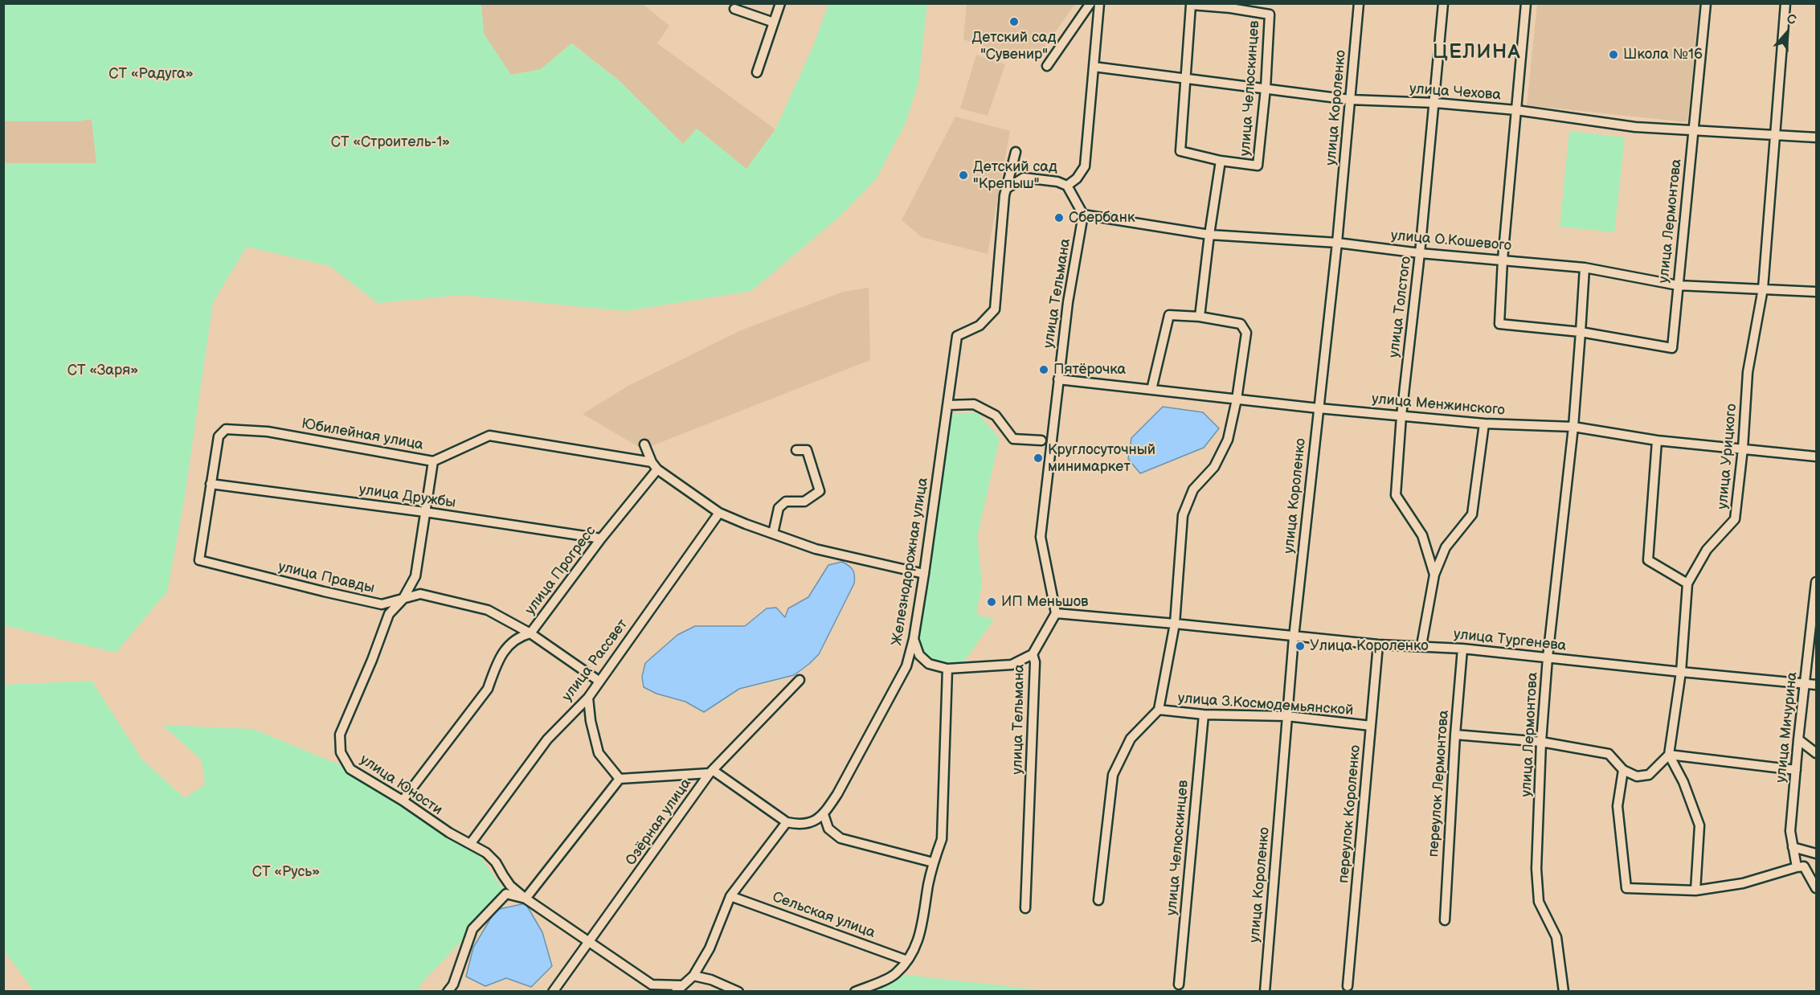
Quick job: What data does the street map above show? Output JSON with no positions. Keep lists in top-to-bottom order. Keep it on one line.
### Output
{"streets":{"street":["улица Челюскинцев","улица Чехова","улица Короленко","улица Лермонтова","улица О.Кошевого","улица Тельмана","улица Толстого","улица Менжинского","Юбилейная улица","улица Урицкого","улица Дружбы","Железнодорожная улица","улица Прогресс","улица Правды","улица Тургенева","улица Рассвет","улица З.Космодемьянской","улица Мичурина","переулок Лермонтова","улица Юности","переулок Короленко","Озёрная улица","Сельская улица"]},"crossings":[["улица Челюскинцев","улица Чехова"],["улица Челюскинцев","улица О.Кошевого"],["улица Челюскинцев","улица З.Космодемьянской"],["улица Чехова","улица Короленко"],["улица Чехова","улица Лермонтова"],["улица Чехова","улица Толстого"],["улица Чехова","улица Урицкого"],["улица Короленко","улица О.Кошевого"],["улица Короленко","улица Менжинского"],["улица Короленко","улица Тургенева"],["улица Короленко","улица З.Космодемьянской"],["улица Лермонтова","улица О.Кошевого"],["улица Лермонтова","улица Менжинского"],["улица Лермонтова","улица Тургенева"],["улица О.Кошевого","улица Тельмана"],["улица О.Кошевого","улица Толстого"],["улица О.Кошевого","улица Урицкого"],["улица Тельмана","улица Менжинского"],["улица Тельмана","улица Тургенева"],["улица Толстого","улица Менжинского"],["улица Толстого","улица Тургенева"],["улица Менжинского","улица Урицкого"],["Юбилейная улица","улица Дружбы"],["Юбилейная улица","улица Прогресс"],["Юбилейная улица","улица Правды"],["Юбилейная улица","улица Юности"],["улица Урицкого","улица Тургенева"],["улица Дружбы","улица Прогресс"],["улица Дружбы","улица Юности"],["улица Прогресс","улица Правды"],["улица Прогресс","улица Юности"],["улица Правды","улица Рассвет"],["улица Правды","улица Юности"],["улица Тургенева","улица Мичурина"],["улица Тургенева","переулок Лермонтова"],["улица Тургенева","переулок Короленко"],["улица Рассвет","улица Юности"],["улица З.Космодемьянской","переулок Короленко"],["улица Юности","Озёрная улица"]],"districts":["ЦЕЛИНА"],"parks":["СТ «Радуга»","СТ «Строитель-1»","СТ «Заря»","СТ «Русь»"],"places":["Детский сад \"Сувенир\"","Школа №16","Детский сад \"Крепыш\"","Сбербанк","Пятёрочка","Круглосуточный минимаркет","ИП Меньшов","Улица Короленко"],"north":"top"}
